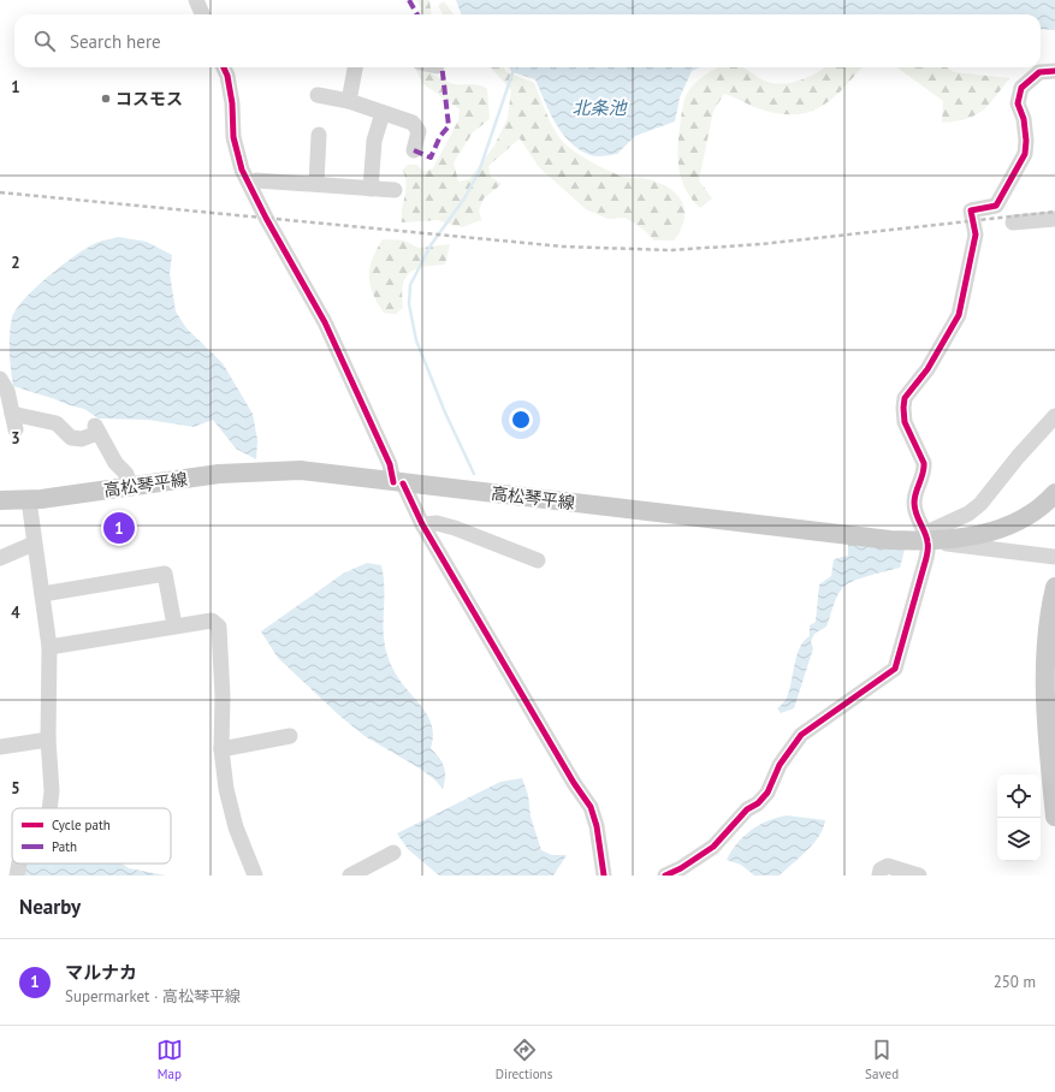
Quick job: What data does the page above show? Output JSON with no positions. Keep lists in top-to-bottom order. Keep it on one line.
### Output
{"streets":{"main road":["高松琴平線"]},"water":["北条池"],"places":["コスモス"],"legend":["Cycle path","Path"],"page":{"search":"Search here","pins":"1","heading":"Nearby","list":[{"mark":"1","name":"マルナカ","note":"Supermarket · 高松琴平線","value":"250 m"}],"nav":["Map","Directions","Saved"]},"grid":{"rows":["1","2","3","4","5"]}}
